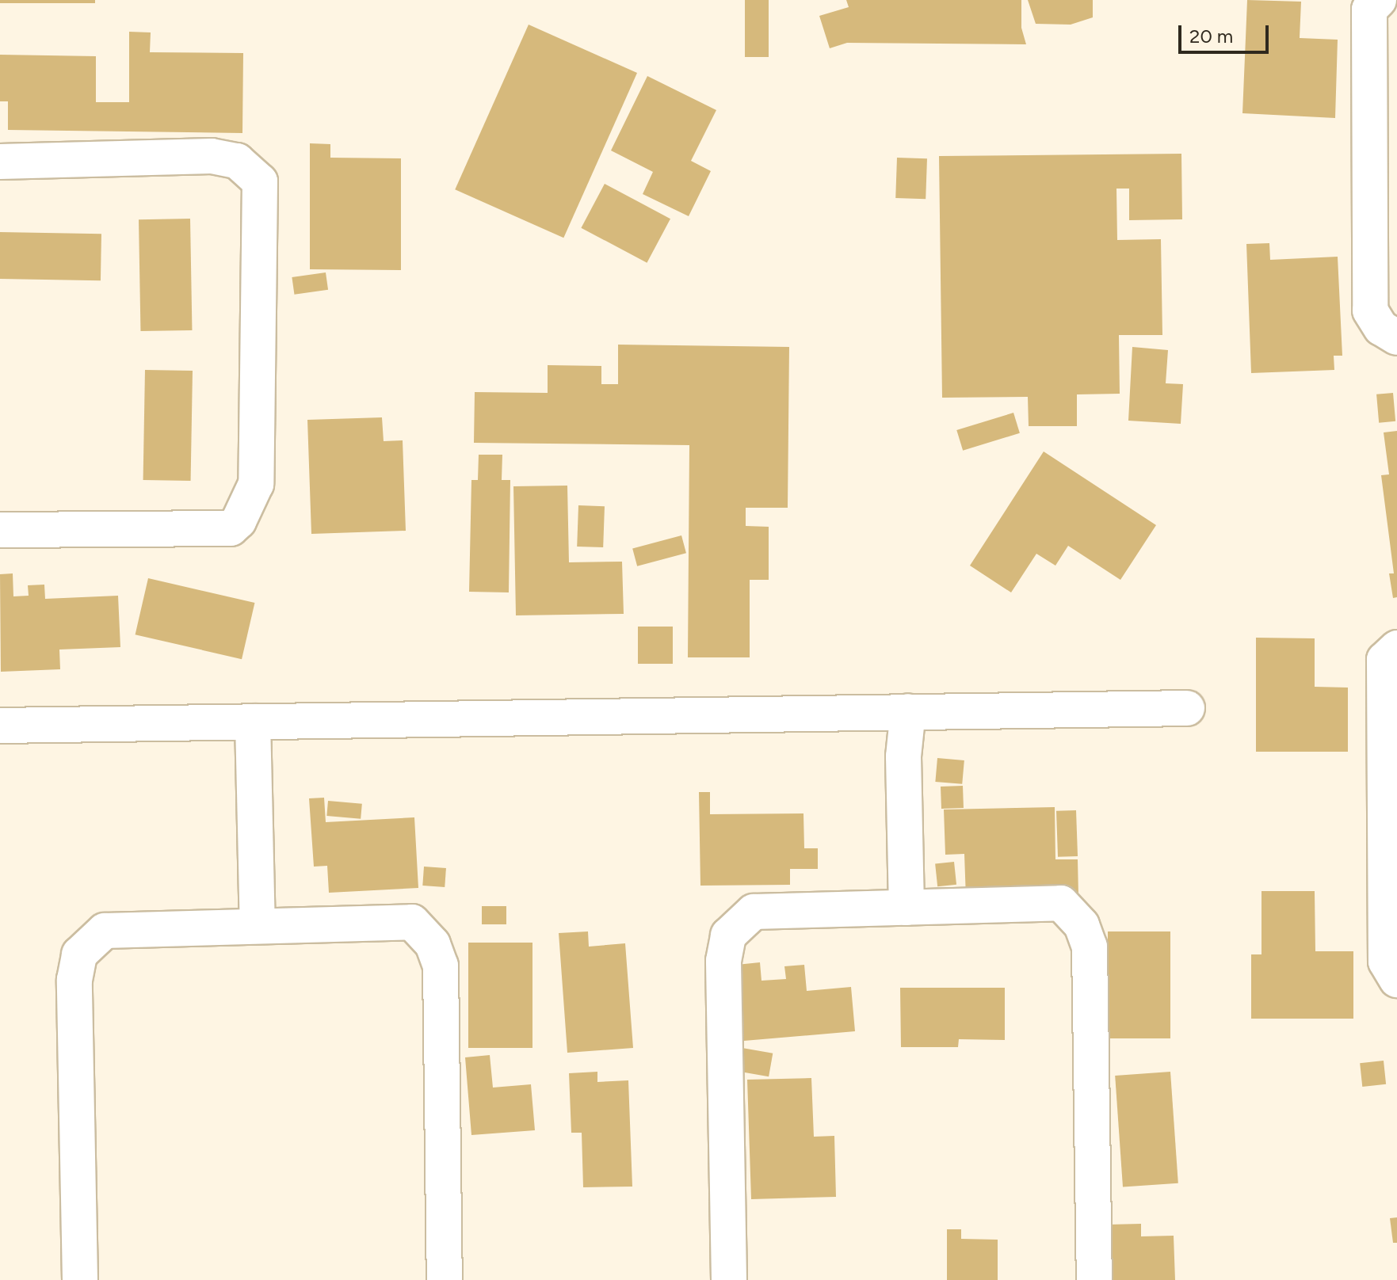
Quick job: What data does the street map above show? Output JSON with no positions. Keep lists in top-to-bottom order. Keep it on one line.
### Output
{"scale_bar":"20 m"}
